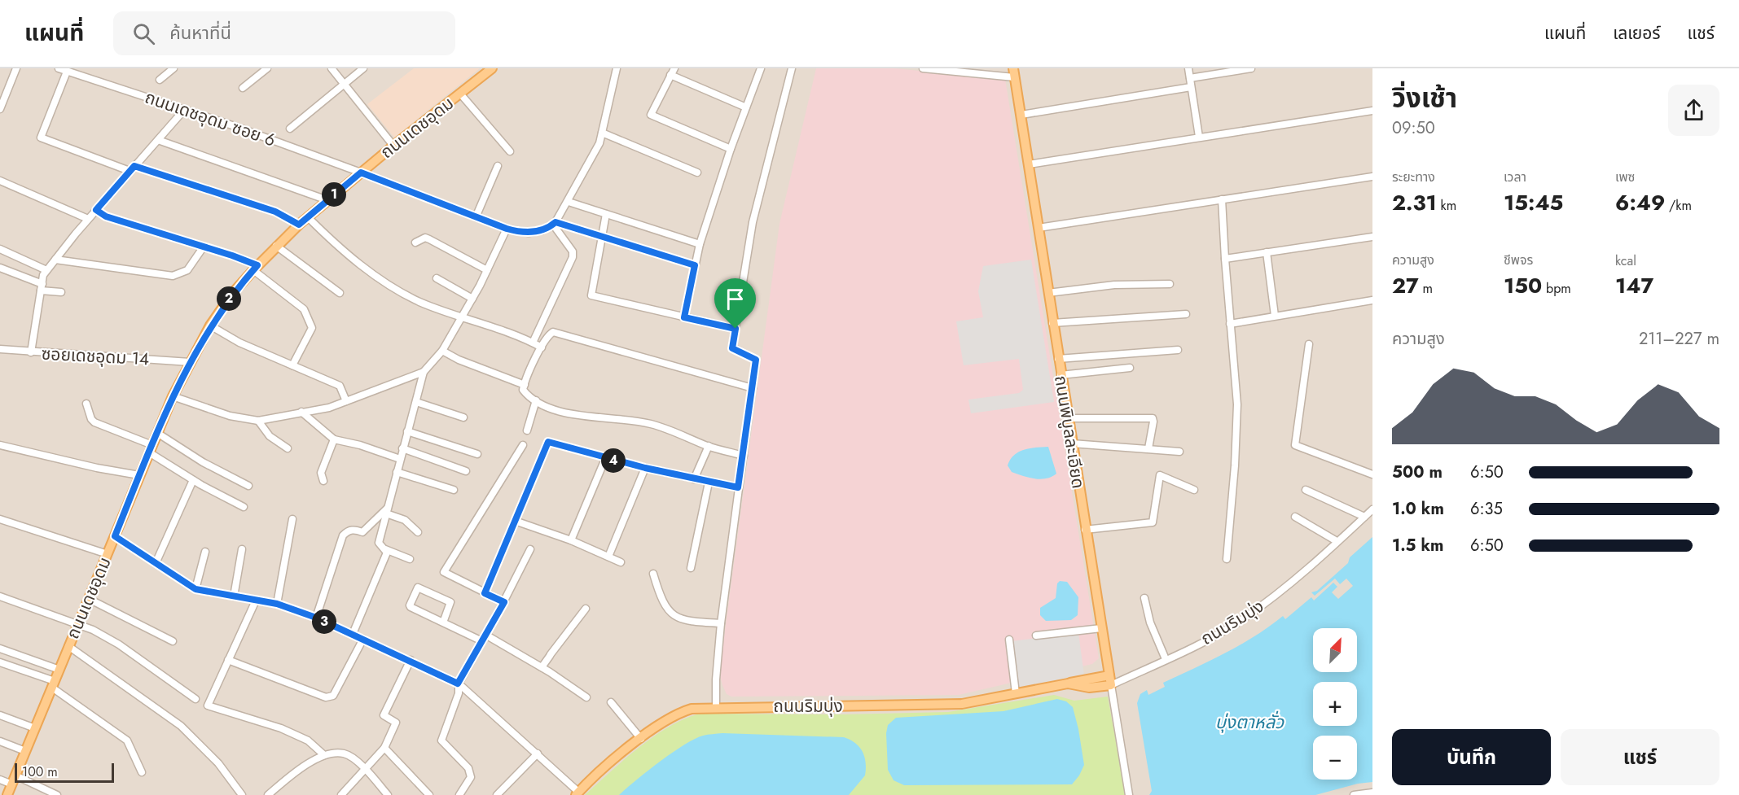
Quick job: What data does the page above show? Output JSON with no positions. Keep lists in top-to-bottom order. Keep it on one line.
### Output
{"streets":{"main road":["ถนนเดชอุดม","ถนนพิบูลละเอียด","ถนนริมบุ่ง"],"street":["ถนนเดชอุดม ซอย 6","ซอยเดชอุดม 14"]},"crossings":[["ถนนเดชอุดม ซอย 6","ถนนเดชอุดม"],["ถนนเดชอุดม","ซอยเดชอุดม 14"],["ถนนพิบูลละเอียด","ถนนริมบุ่ง"]],"water":["บุ่งตาหลั่ว"],"scale_bar":"100 m","north":"top right","page":{"header":"แผนที่","search":"ค้นหาที่นี่","nav":["แผนที่","เลเยอร์","แชร์"],"heading":["วิ่งเช้า","09:50"],"stats":[["ระยะทาง","2.31 km"],["เวลา","15:45"],["เพซ","6:49 /km"],["ความสูง","27 m"],["ชีพจร","150 bpm"],["kcal","147"]],"pins":["1","2","4","3"],"chart":["ความสูง","211–227 m"],"list":[{"name":"500 m","note":"6:50"},{"name":"1.0 km","note":"6:35"},{"name":"1.5 km","note":"6:50"}],"map_buttons":["+","−"],"buttons":["บันทึก","แชร์"],"scale":"100 m"}}
